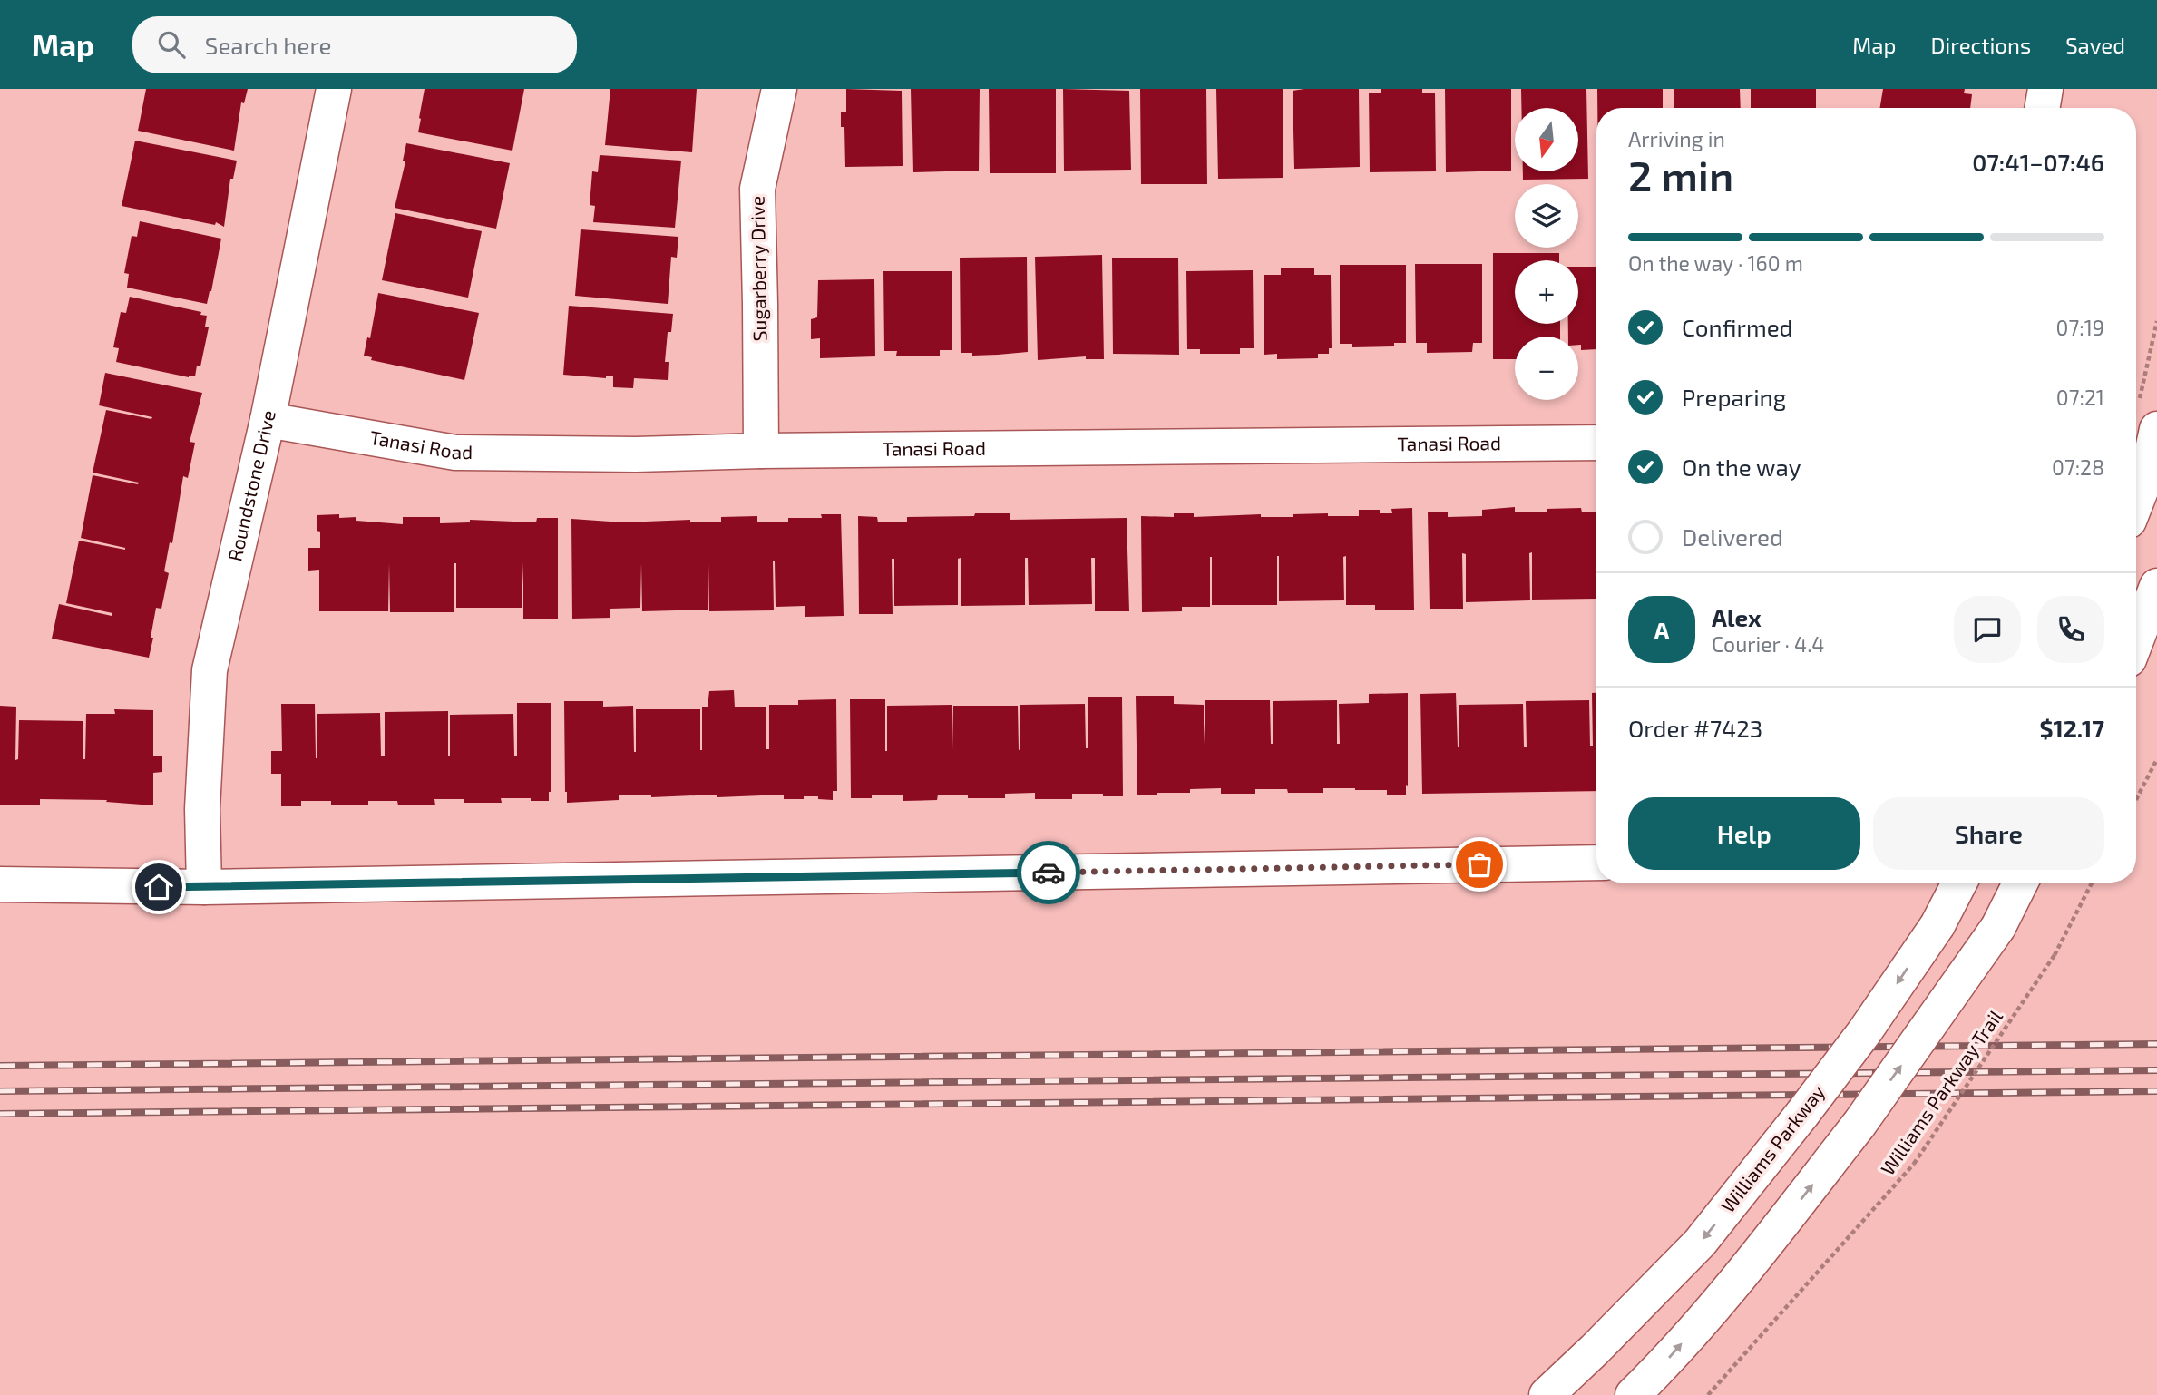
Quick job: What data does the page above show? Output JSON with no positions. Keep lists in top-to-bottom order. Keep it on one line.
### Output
{"streets":{"street":["Sugarberry Drive","Tanasi Road","Roundstone Drive","Williams Parkway"],"path":["Williams Parkway Trail"]},"crossings":[["Sugarberry Drive","Tanasi Road"],["Tanasi Road","Roundstone Drive"]],"north":"bottom","page":{"header":"Map","search":"Search here","nav":["Map","Directions","Saved"],"map_buttons":["+","−"],"heading":["2 min","Arriving in","07:41–07:46"],"panel":["Alex","Courier · 4.4","Order #7423","$12.17"],"bar":"On the way · 160 m","list":[["Confirmed","07:19"],["Preparing","07:21"],["On the way","07:28"],"Delivered"],"round":"A","buttons":["Help","Share"]}}
